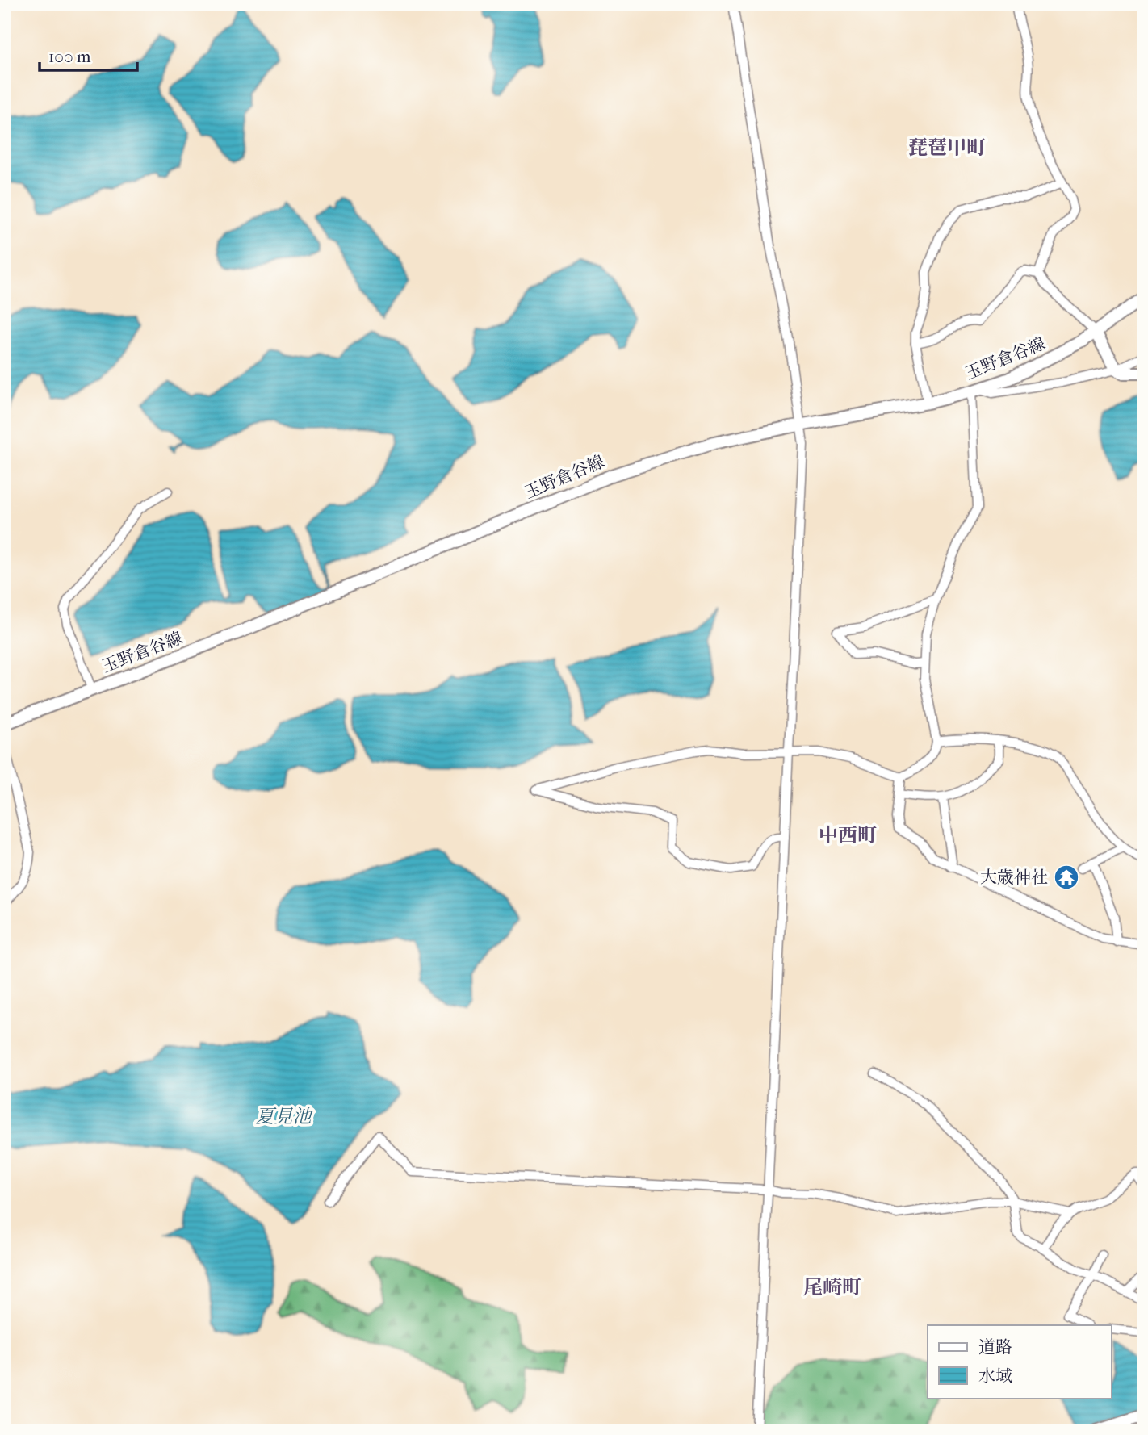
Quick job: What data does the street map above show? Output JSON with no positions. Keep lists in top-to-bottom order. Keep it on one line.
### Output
{"streets":{"main road":["玉野倉谷線"]},"districts":["琵琶甲町","中西町","尾崎町"],"water":["夏見池"],"places":{"temple":["大歳神社"]},"legend":["道路","水域"],"scale_bar":"100 m"}
